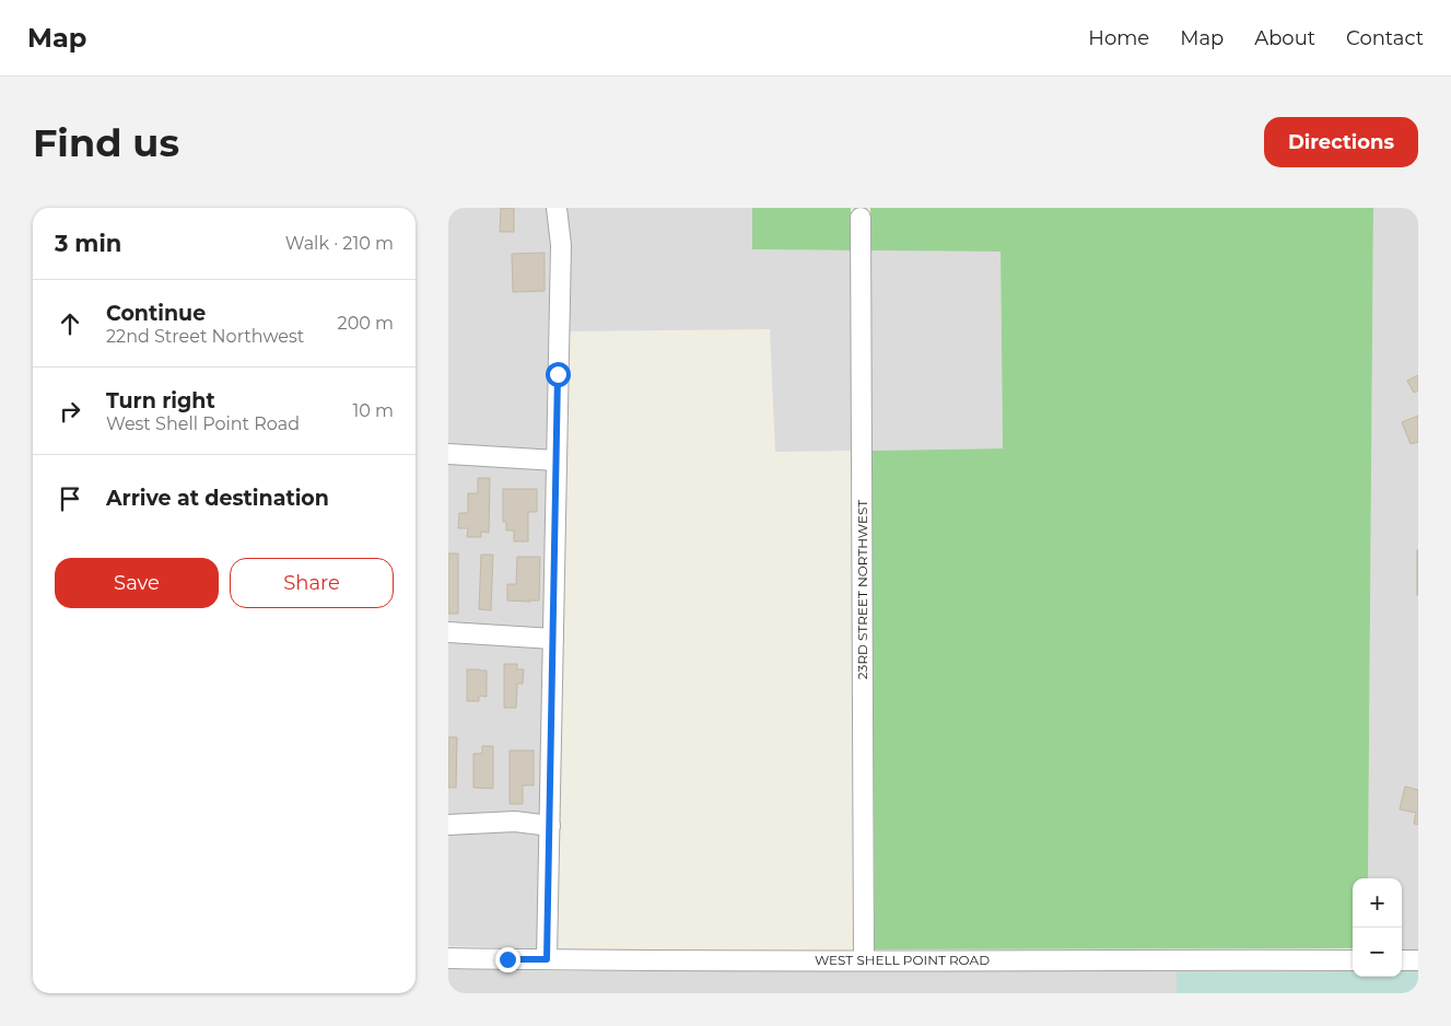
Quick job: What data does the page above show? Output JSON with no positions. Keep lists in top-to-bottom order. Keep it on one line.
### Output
{"streets":{"street":["23RD STREET NORTHWEST","WEST SHELL POINT ROAD"]},"crossings":[["23RD STREET NORTHWEST","WEST SHELL POINT ROAD"]],"page":{"header":"Map","nav":["Home","Map","About","Contact"],"buttons":["Directions",["Save","Share"]],"title":"Find us","heading":["3 min","Walk · 210 m"],"list":[["Continue","22nd Street Northwest","200 m"],["Turn right","West Shell Point Road","10 m"],"Arrive at destination"],"map_buttons":["+","−"]}}
